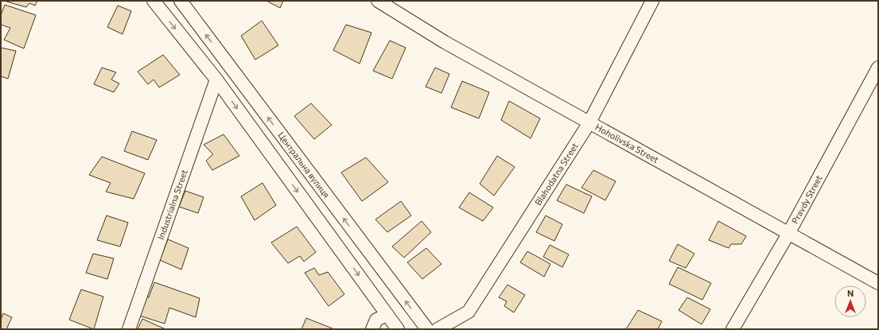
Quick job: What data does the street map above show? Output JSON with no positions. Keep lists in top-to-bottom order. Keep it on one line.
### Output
{"streets":{"street":["Hoholivska Street","Центральна вулиця","Blahodatna Street","Pravdy Street","Industrialna Street"]},"crossings":[["Hoholivska Street","Blahodatna Street"],["Hoholivska Street","Pravdy Street"]],"north":"top"}
